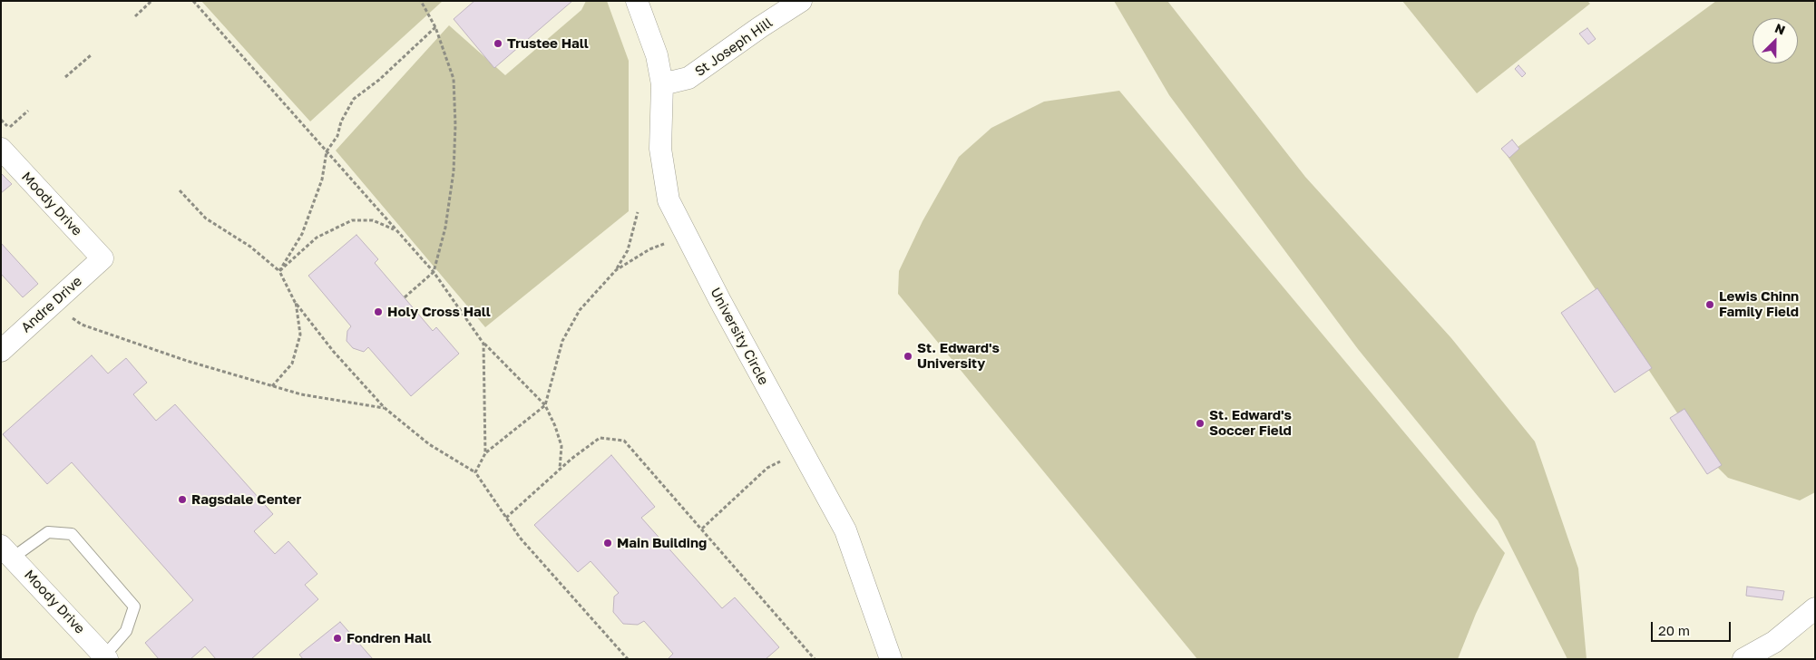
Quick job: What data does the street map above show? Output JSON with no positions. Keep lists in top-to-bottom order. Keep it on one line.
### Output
{"streets":{"street":["St Joseph Hill","Moody Drive","Andre Drive","University Circle"]},"crossings":[["St Joseph Hill","University Circle"],["Moody Drive","Andre Drive"]],"places":["Trustee Hall","Lewis Chinn Family Field","Holy Cross Hall","St. Edward's University","St. Edward's Soccer Field","Ragsdale Center","Main Building","Fondren Hall"],"scale_bar":"20 m","north":"top right"}
